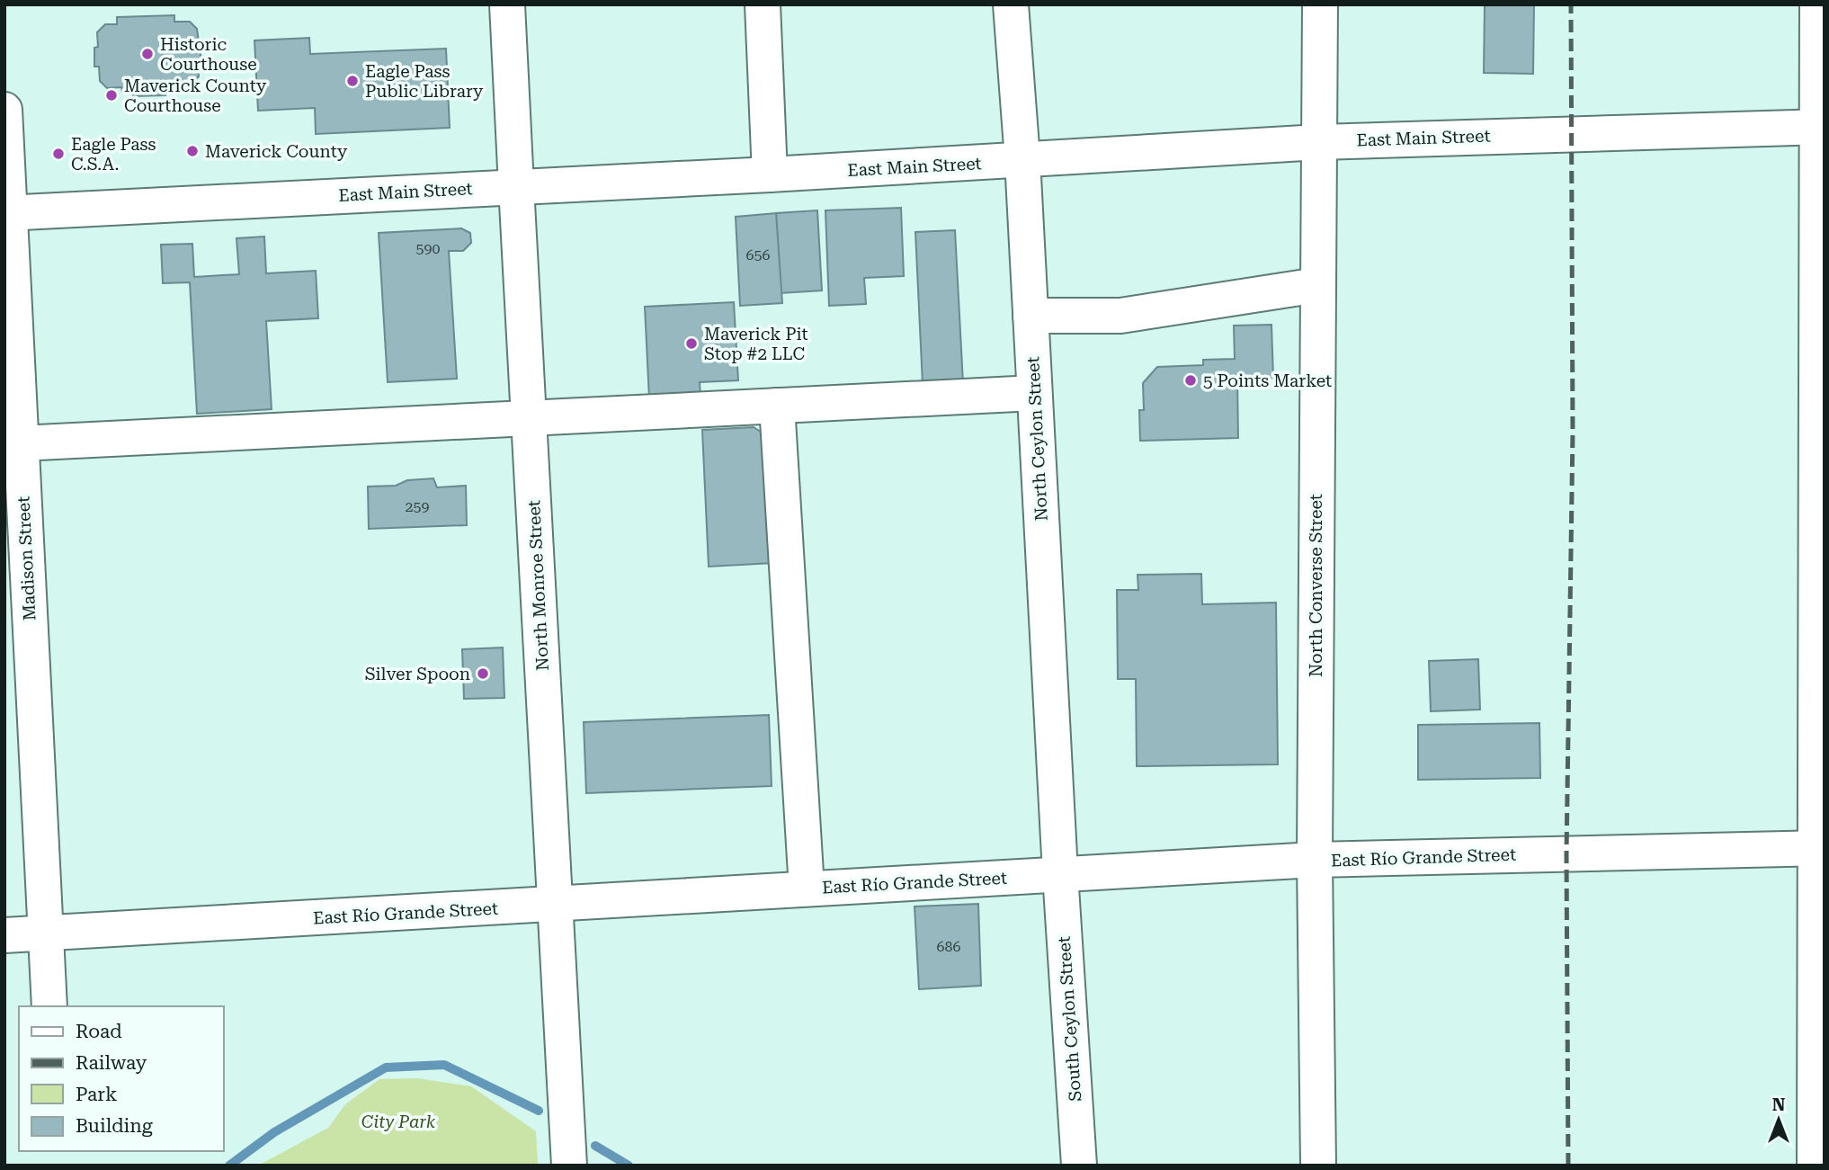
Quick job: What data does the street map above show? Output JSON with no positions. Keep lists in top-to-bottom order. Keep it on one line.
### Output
{"streets":{"street":["East Main Street","North Ceylon Street","Madison Street","North Monroe Street","North Converse Street","East Río Grande Street","South Ceylon Street"]},"crossings":[["East Main Street","North Ceylon Street"],["East Main Street","Madison Street"],["East Main Street","North Monroe Street"],["East Main Street","North Converse Street"],["North Ceylon Street","East Río Grande Street"],["North Ceylon Street","South Ceylon Street"],["Madison Street","East Río Grande Street"],["North Monroe Street","East Río Grande Street"],["North Converse Street","East Río Grande Street"],["East Río Grande Street","South Ceylon Street"]],"parks":["City Park"],"places":["Historic Courthouse","Eagle Pass Public Library","Maverick County Courthouse","Maverick County","Eagle Pass C.S.A.","Maverick Pit Stop #2 LLC","5 Points Market","Silver Spoon"],"house_numbers":["590","656","259","686"],"legend":["Road","Railway","Park","Building"],"north":"top"}
